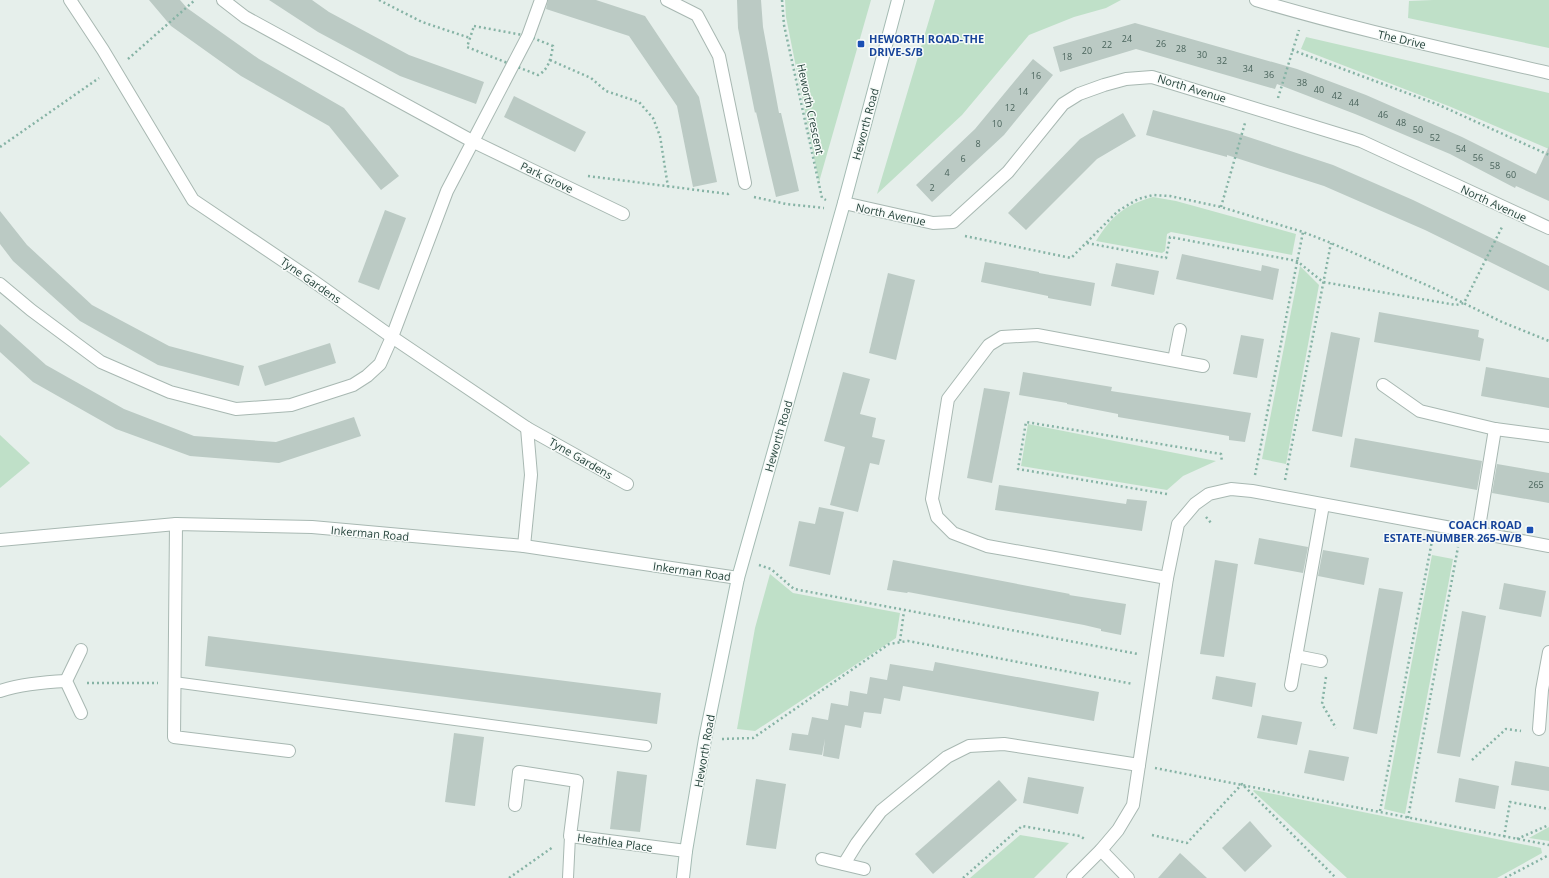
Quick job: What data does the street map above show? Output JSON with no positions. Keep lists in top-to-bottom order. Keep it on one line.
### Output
{"streets":{"street":["The Drive","North Avenue","Heworth Road","Park Grove","Tyne Gardens","Inkerman Road","Heathlea Place"],"path":["Heworth Crescent"]},"crossings":[["North Avenue","Heworth Crescent"],["North Avenue","Heworth Road"],["Heworth Crescent","Heworth Road"],["Heworth Road","Inkerman Road"],["Heworth Road","Heathlea Place"]],"places":{"transit":["HEWORTH ROAD-THE DRIVE-S/B","COACH ROAD ESTATE-NUMBER 265-W/B"]},"house_numbers":["24","26","22","28","20","30","18","32","34","36","16","38","40","14","42","44","12","46","48","10","50","52","8","54","56","6","58","4","60","2","265"]}
